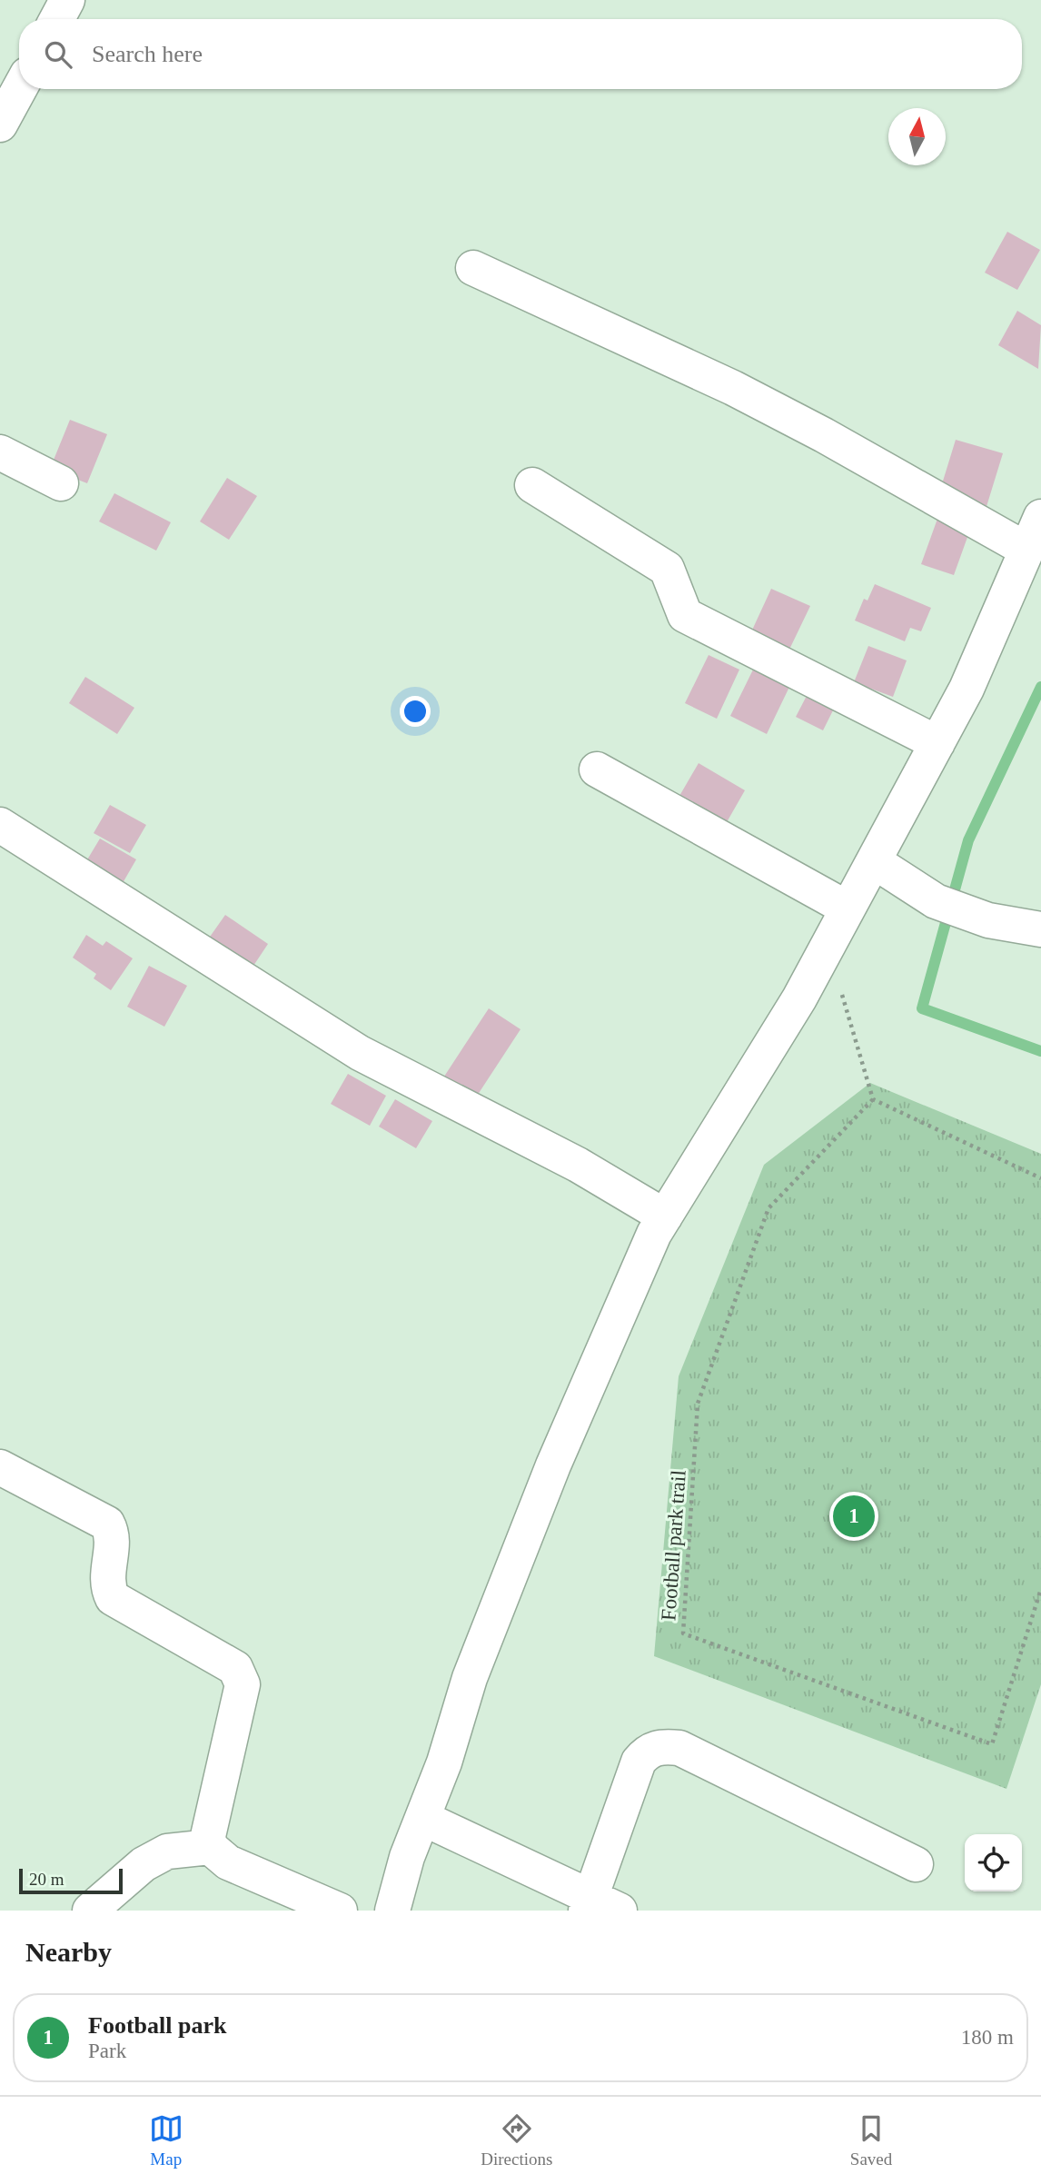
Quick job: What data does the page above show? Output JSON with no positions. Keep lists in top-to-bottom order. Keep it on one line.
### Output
{"streets":{"path":["Football park trail"]},"scale_bar":"20 m","north":"top","page":{"search":"Search here","pins":"1","scale":"20 m","heading":"Nearby","list":[{"mark":"1","name":"Football park","note":"Park","value":"180 m"}],"nav":["Map","Directions","Saved"]}}
